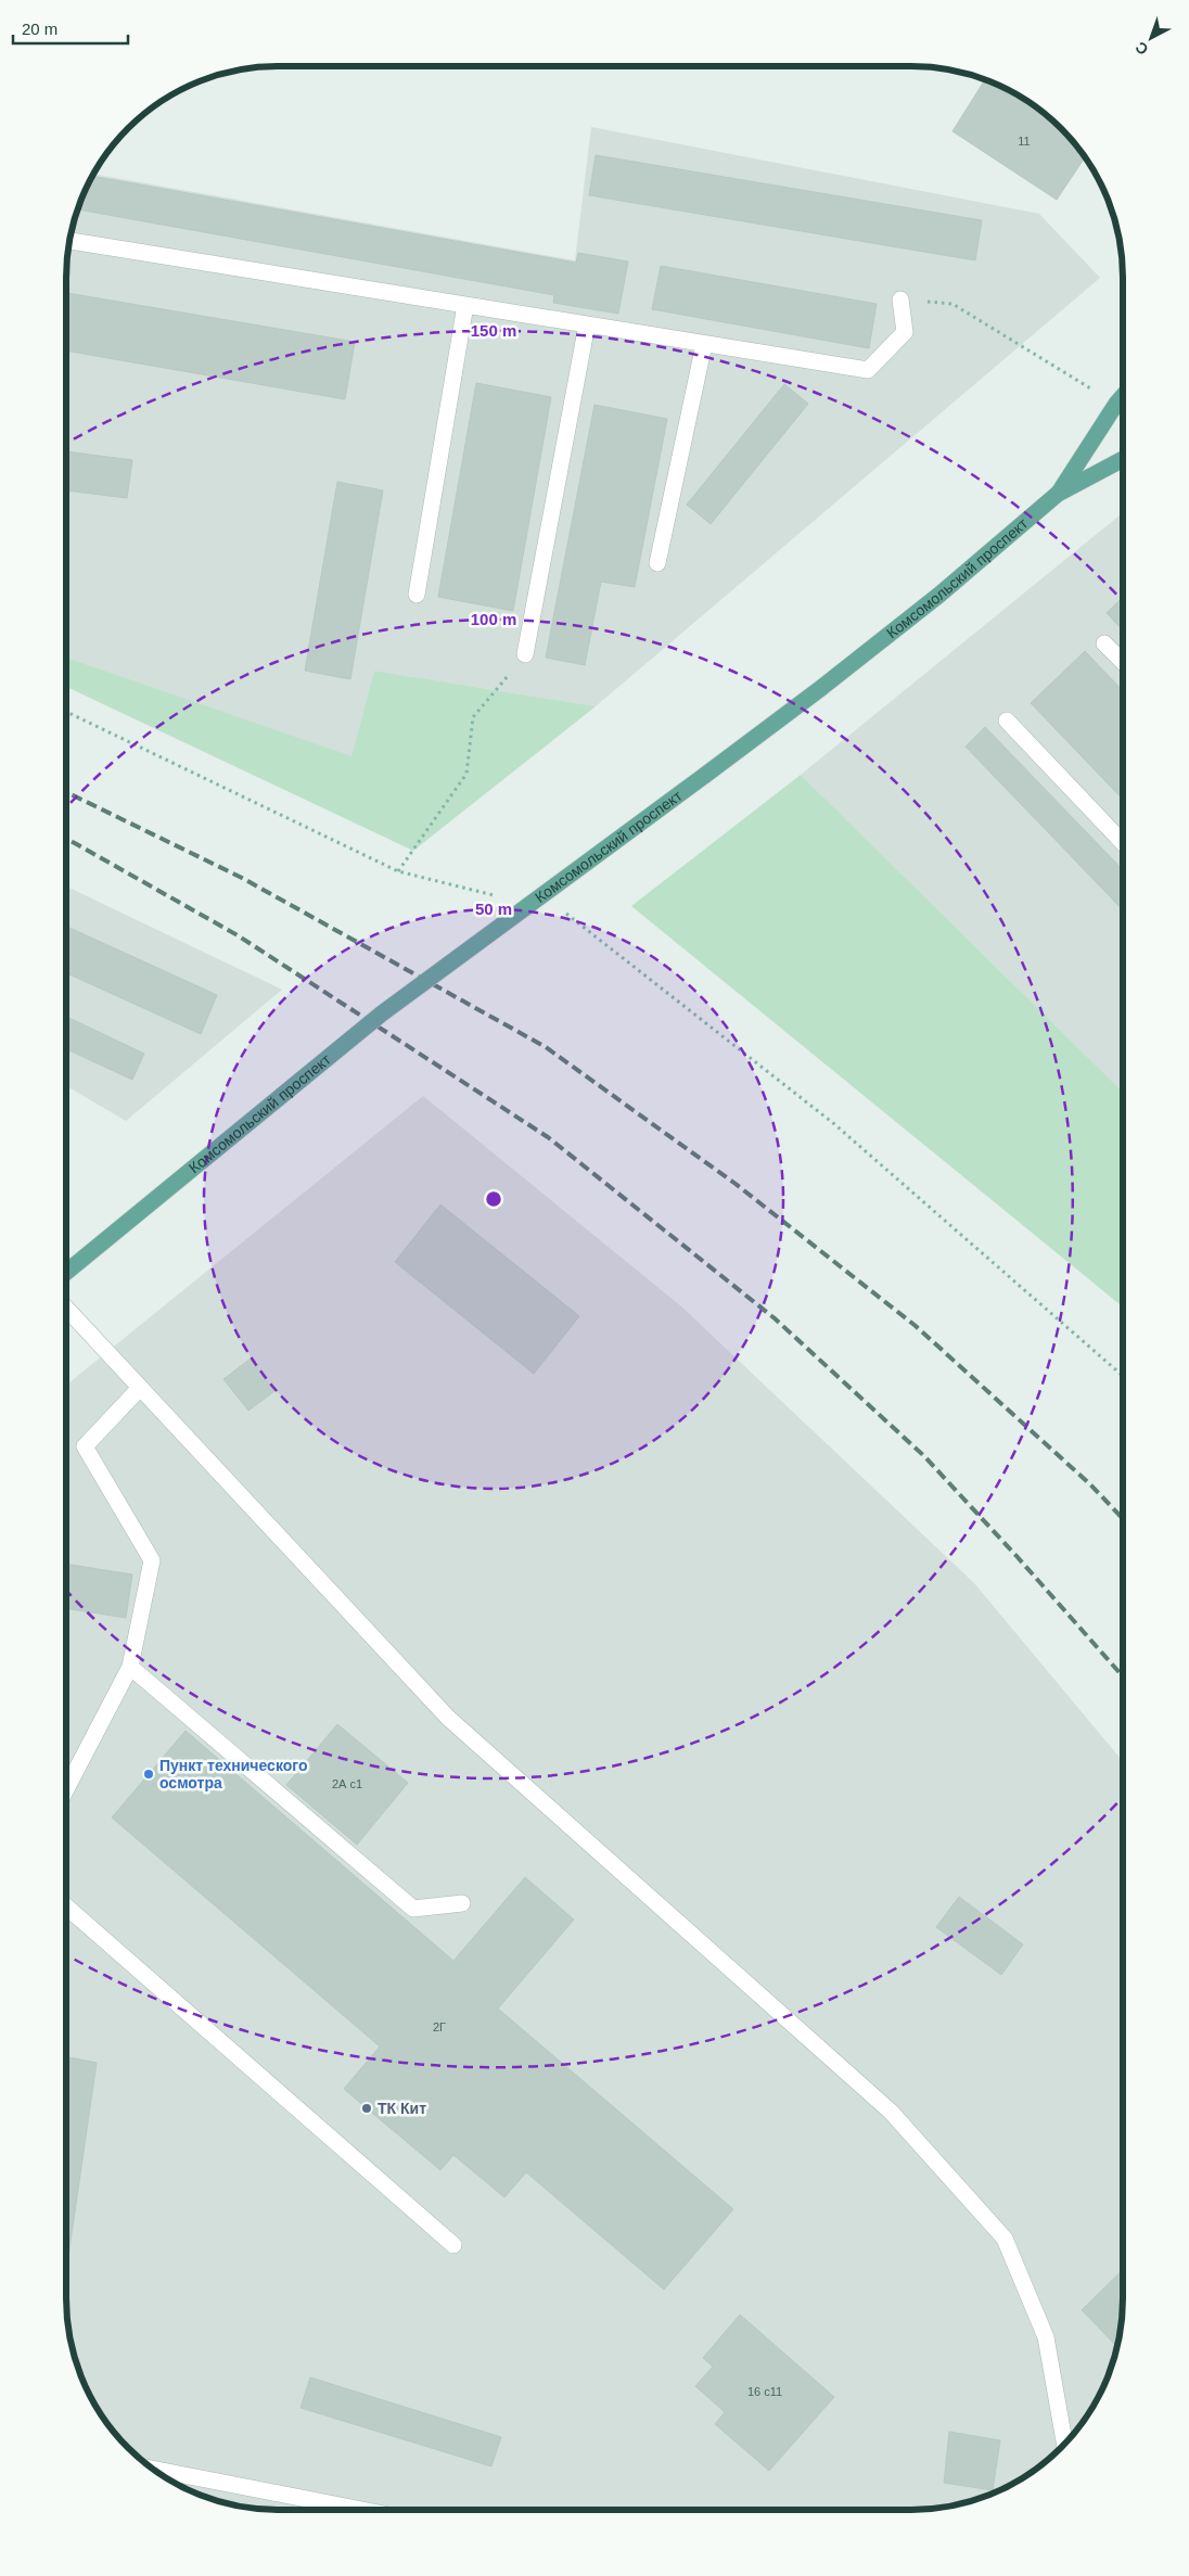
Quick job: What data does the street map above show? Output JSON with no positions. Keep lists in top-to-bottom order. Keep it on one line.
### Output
{"streets":{"main road":["Комсомольский проспект"]},"places":["Пункт технического осмотра","ТК Кит"],"house_numbers":["11","2А с1","2Г","16 с11"],"scale_bar":"20 m","north":"bottom left","rings":["150 m","100 m","50 m"]}
